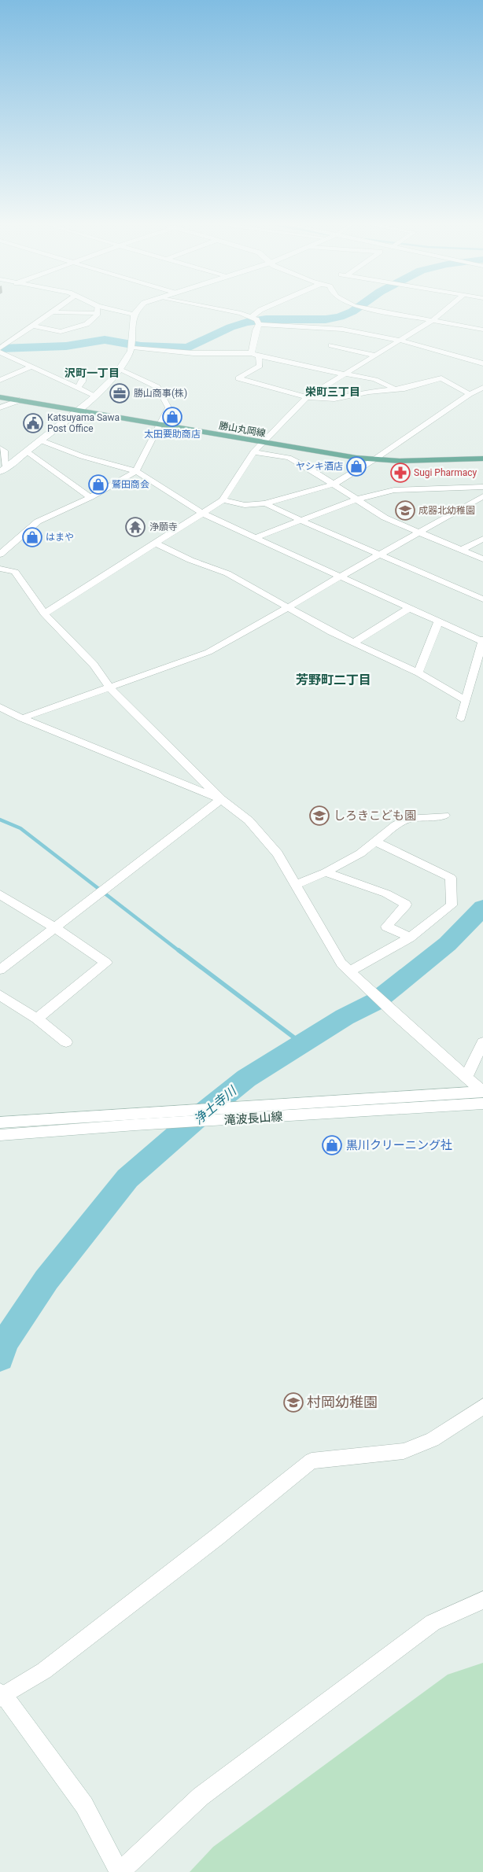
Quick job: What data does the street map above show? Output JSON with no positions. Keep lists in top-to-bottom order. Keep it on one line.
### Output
{"streets":{"main road":["勝山丸岡線"],"street":["滝波長山線"]},"districts":["沢町一丁目","栄町三丁目","芳野町二丁目"],"water":["浄土寺川"],"places":{"office":["勝山商事(株)"],"shop":["太田要助商店","ヤシキ酒店","鷲田商会","はまや","黒川クリーニング社"],"public building":["Katsuyama Sawa Post Office"],"pharmacy":["Sugi Pharmacy"],"school or university":["成器北幼稚園","しろきこども園","村岡幼稚園"],"temple":["浄願寺"]}}
